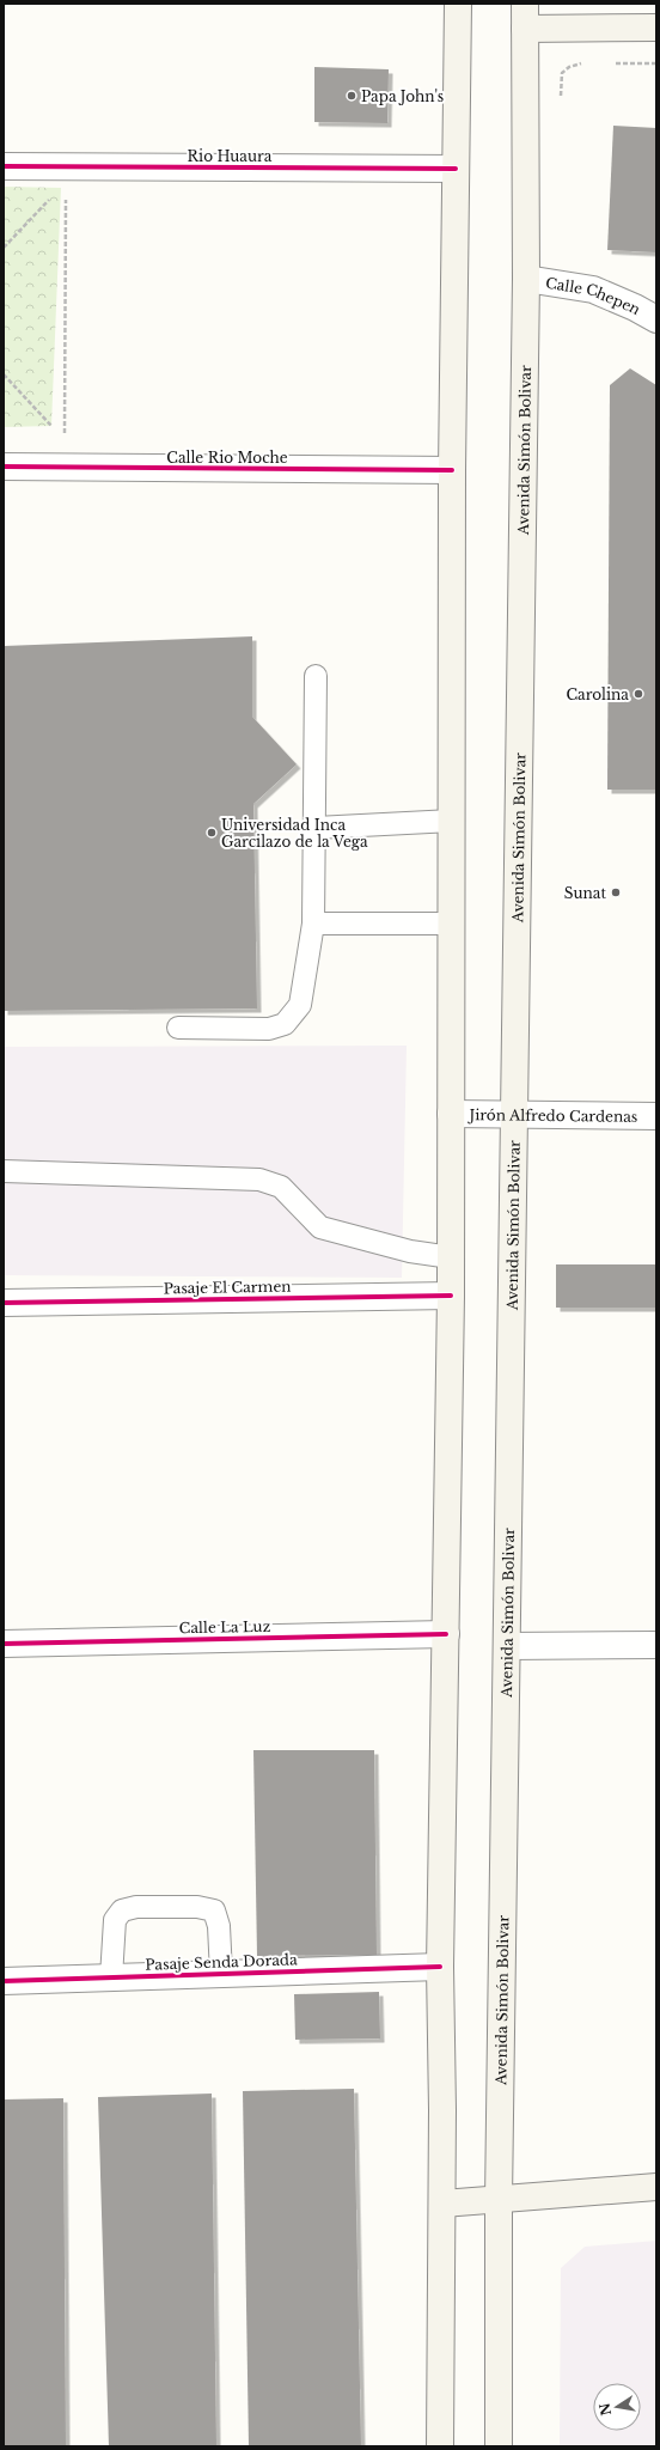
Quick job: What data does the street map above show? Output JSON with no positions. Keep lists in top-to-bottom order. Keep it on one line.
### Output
{"streets":{"main road":["Avenida Simón Bolivar"],"street":["Rio Huaura","Calle Chepen","Calle Rio Moche","Jirón Alfredo Cardenas","Pasaje El Carmen","Calle La Luz","Pasaje Senda Dorada"]},"crossings":[["Calle Chepen","Avenida Simón Bolivar"],["Avenida Simón Bolivar","Jirón Alfredo Cardenas"]],"places":["Papa John's","Carolina","Universidad Inca Garcilazo de la Vega","Sunat"],"north":"left"}
